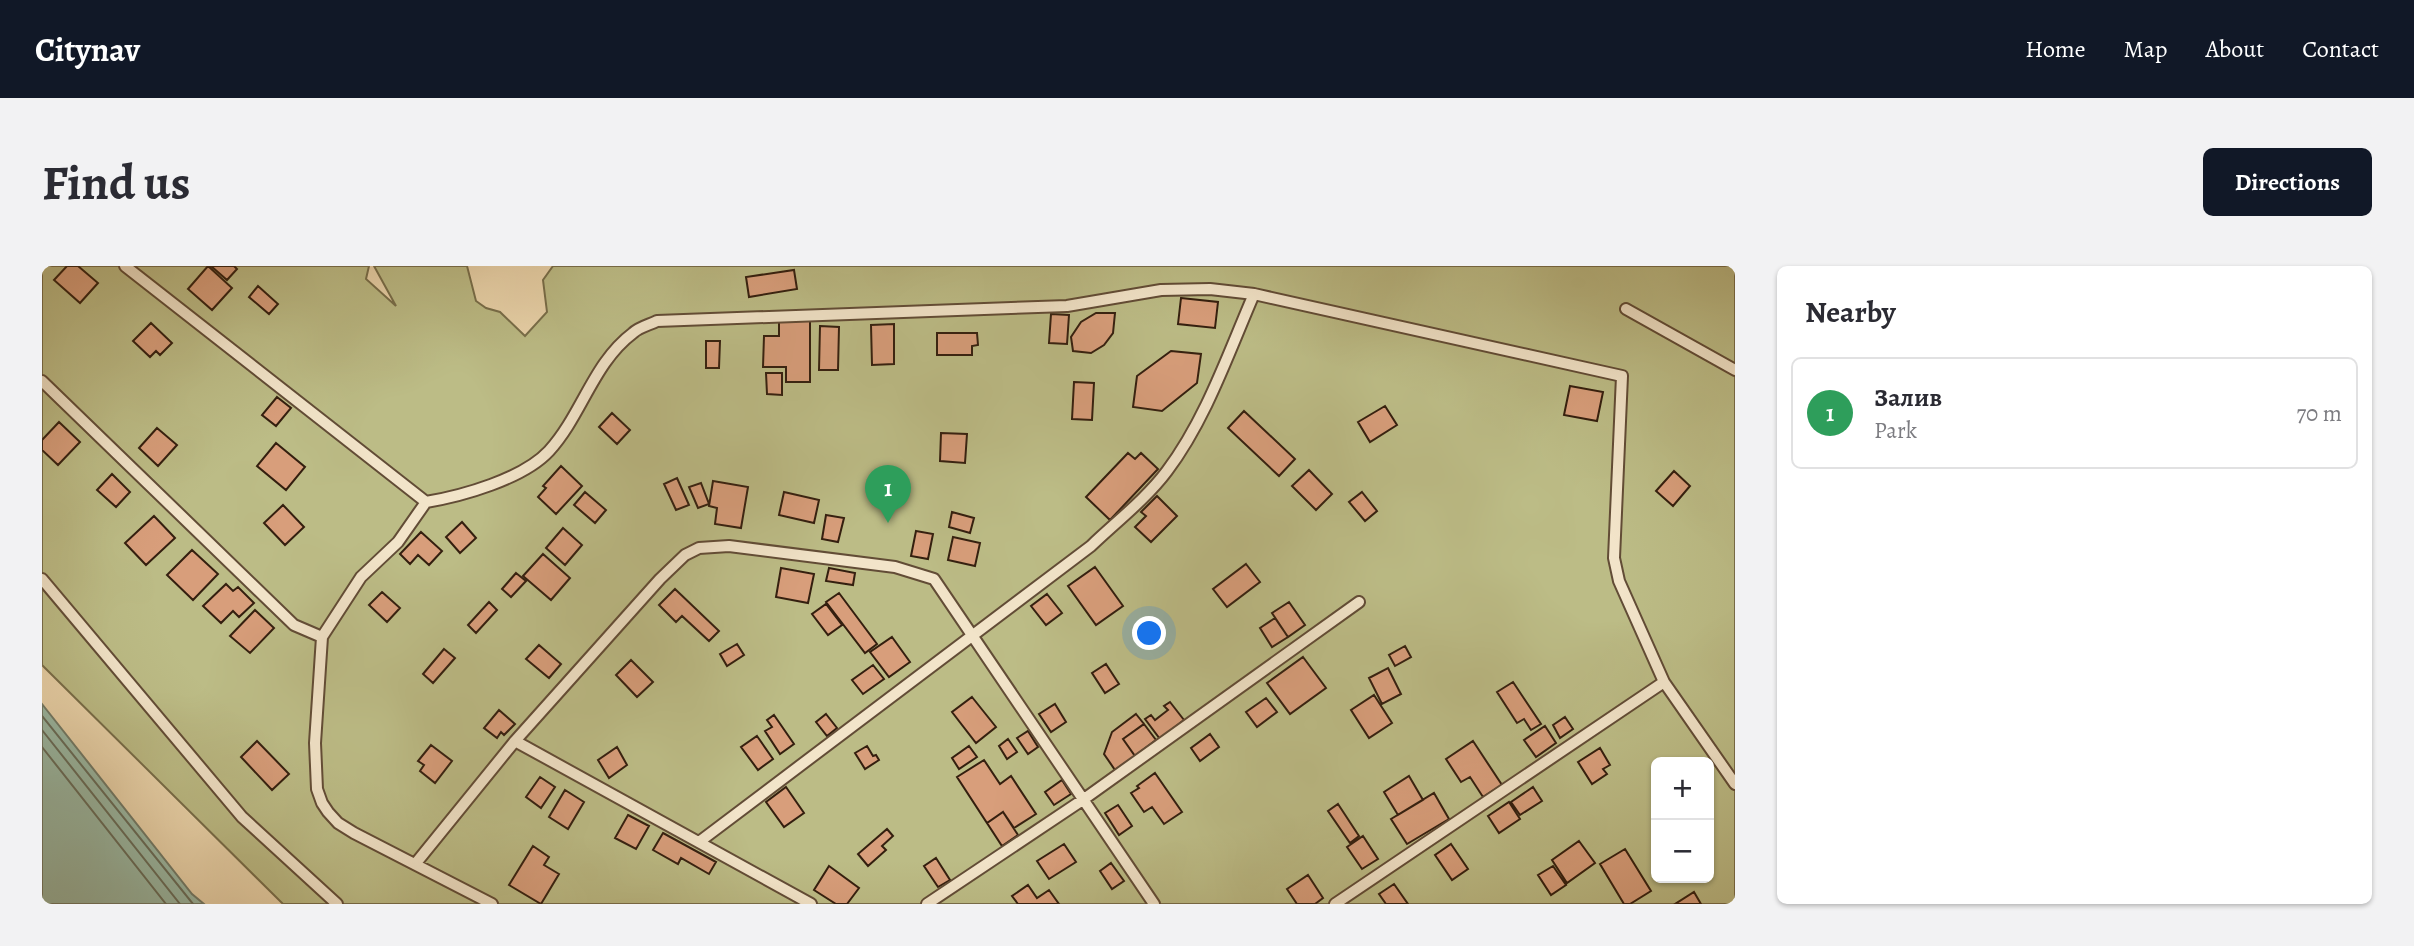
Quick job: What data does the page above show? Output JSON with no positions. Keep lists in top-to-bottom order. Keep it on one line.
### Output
{"page":{"header":"Citynav","nav":["Home","Map","About","Contact"],"buttons":"Directions","title":"Find us","heading":"Nearby","list":[{"mark":"1","name":"Залив","note":"Park","value":"70 m"}],"pins":"1","map_buttons":["+","−"]}}
